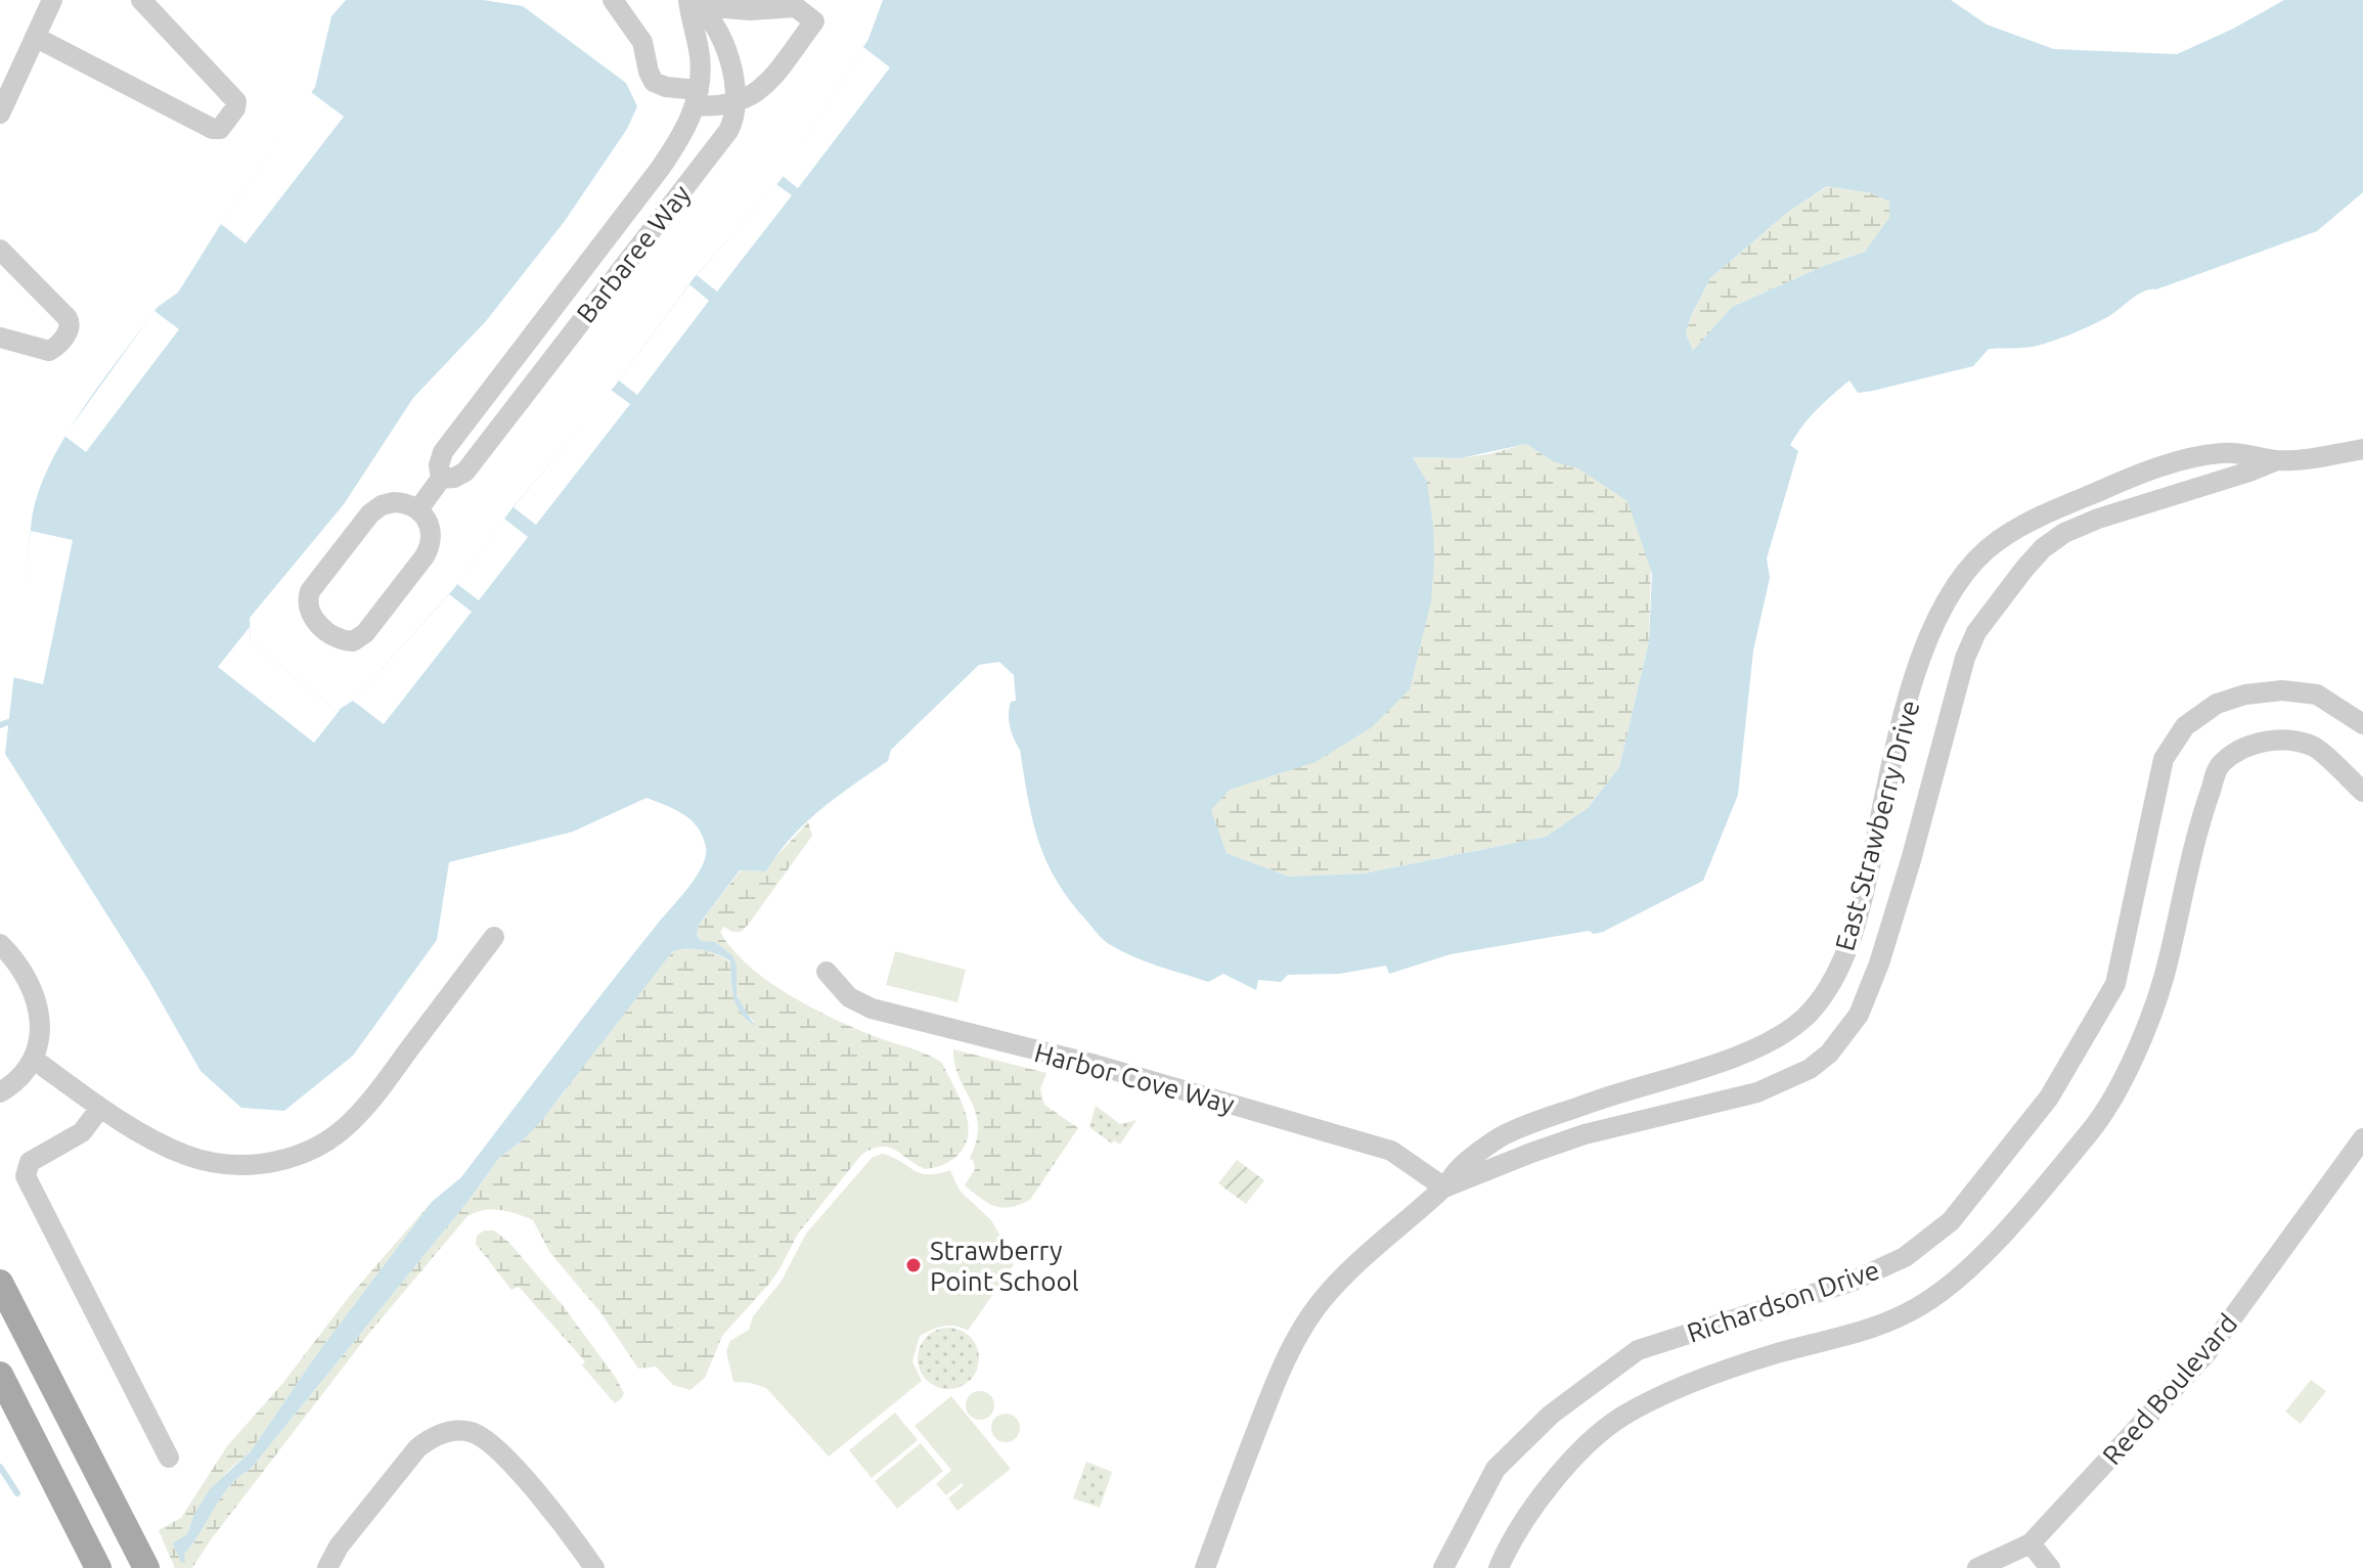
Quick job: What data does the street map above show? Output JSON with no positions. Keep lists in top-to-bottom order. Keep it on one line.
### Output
{"streets":{"street":["Barbaree Way","East Strawberry Drive","Harbor Cove Way","Richardson Drive","Reed Boulevard"]},"crossings":[["East Strawberry Drive","Harbor Cove Way"]],"places":["Strawberry Point School"]}
